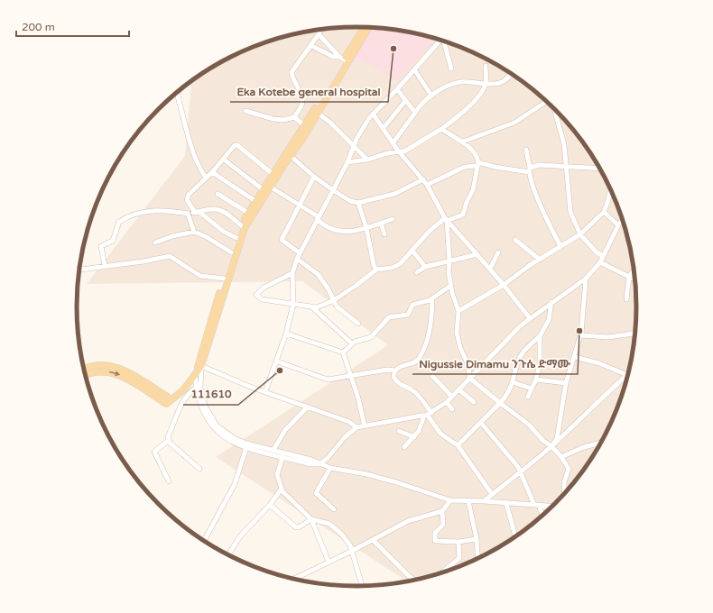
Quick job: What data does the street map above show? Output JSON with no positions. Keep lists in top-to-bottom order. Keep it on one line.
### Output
{"places":["Eka Kotebe general hospital","Nigussie Dimamu ንጉሴ ድማሙ","111610"],"scale_bar":"200 m"}
